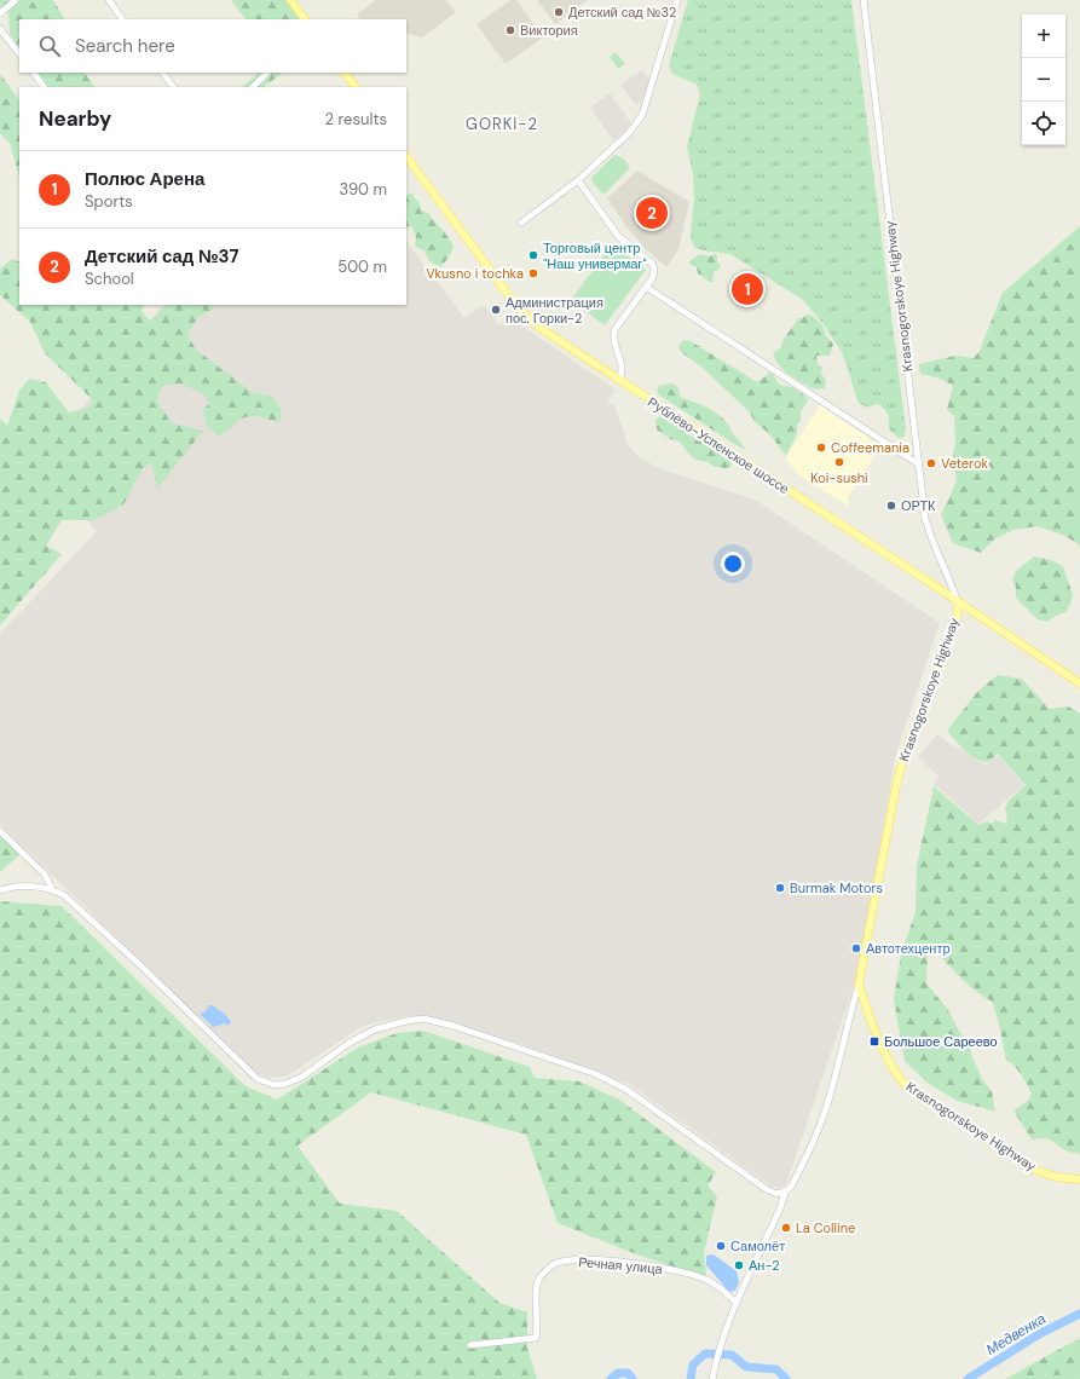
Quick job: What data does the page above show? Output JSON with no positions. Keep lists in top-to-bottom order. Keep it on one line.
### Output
{"streets":{"main road":["Krasnogorskoye Highway","Рублёво-Успенское шоссе"],"street":["Речная улица"]},"crossings":[["Krasnogorskoye Highway","Рублёво-Успенское шоссе"]],"districts":["GORKI-2"],"water":["Медвенка"],"places":{"other":["Детский сад №32","Виктория","Торговый центр \"Наш универмаг\"","Vkusno i tochka","Администрация пос. Горки-2","Coffeemania","Koi-sushi","Veterok","ОРТК","Burmak Motors","Автотехцентр","La Colline","Самолёт","Ан-2"],"transit":["Большое Сареево"]},"page":{"map_buttons":["+","−"],"search":"Search here","heading":["Nearby","2 results"],"list":[{"mark":"1","name":"Полюс Арена","note":"Sports","value":"390 m"},{"mark":"2","name":"Детский сад №37","note":"School","value":"500 m"}],"pins":["2","1"]}}
